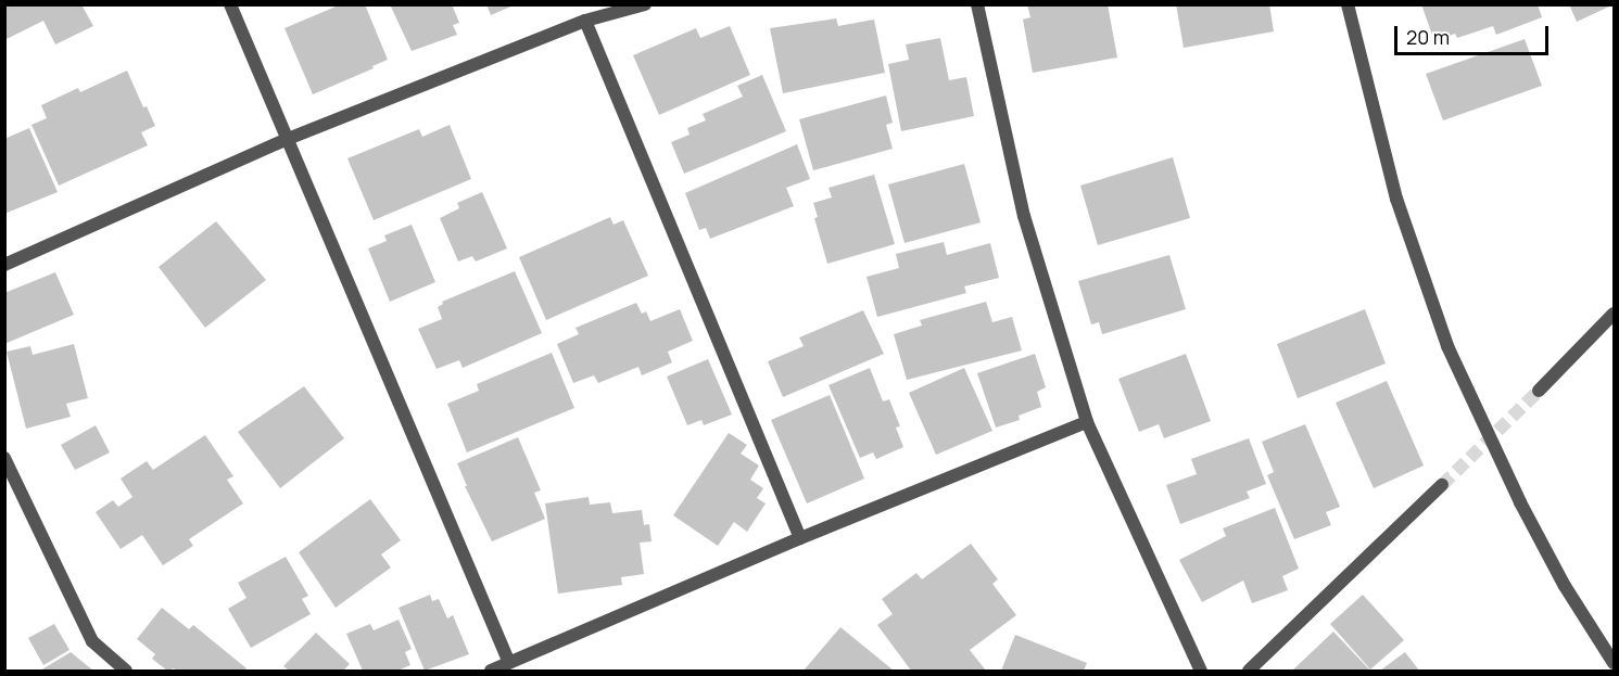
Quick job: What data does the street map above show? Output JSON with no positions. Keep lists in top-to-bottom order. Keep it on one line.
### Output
{"scale_bar":"20 m"}
